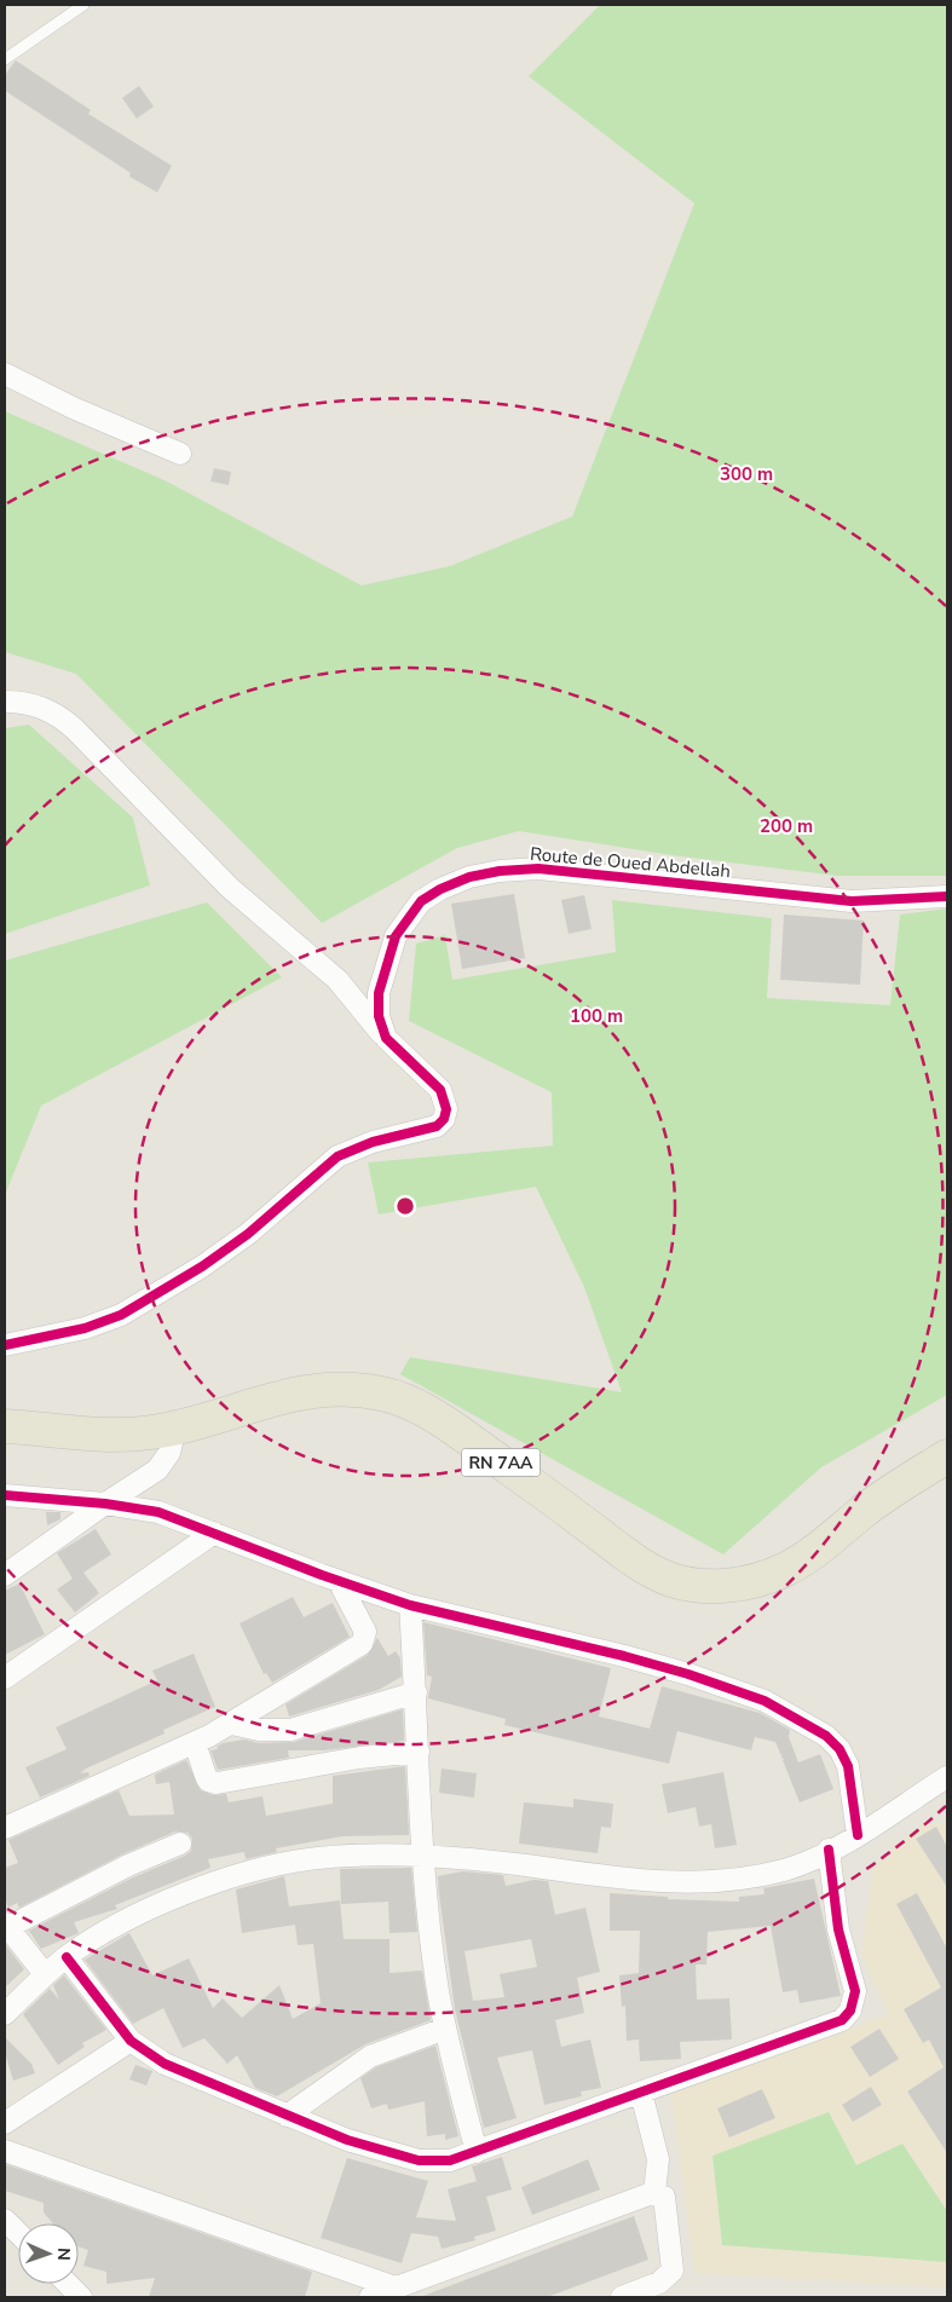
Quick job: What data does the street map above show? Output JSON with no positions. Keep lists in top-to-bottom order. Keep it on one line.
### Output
{"streets":{"main road":["RN 7AA"],"street":["Route de Oued Abdellah"]},"north":"right","rings":["300 m","200 m","100 m"]}
